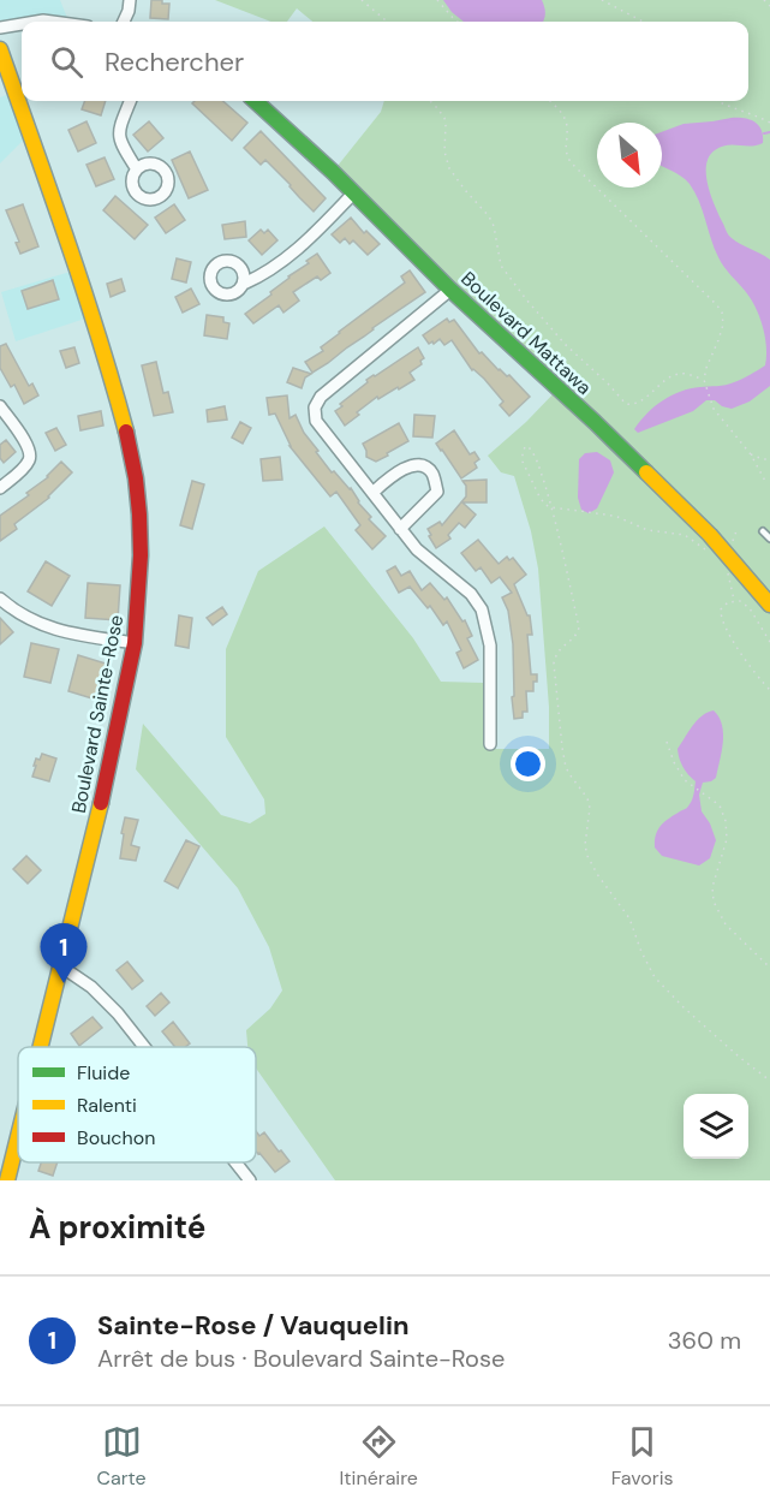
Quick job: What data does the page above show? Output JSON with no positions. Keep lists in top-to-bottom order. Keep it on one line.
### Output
{"streets":{"street":["Boulevard Mattawa","Boulevard Sainte-Rose"]},"legend":["Fluide","Ralenti","Bouchon"],"north":"bottom right","page":{"search":"Rechercher","pins":"1","heading":"À proximité","list":[{"mark":"1","name":"Sainte-Rose / Vauquelin","note":"Arrêt de bus · Boulevard Sainte-Rose","value":"360 m"}],"nav":["Carte","Itinéraire","Favoris"]}}
